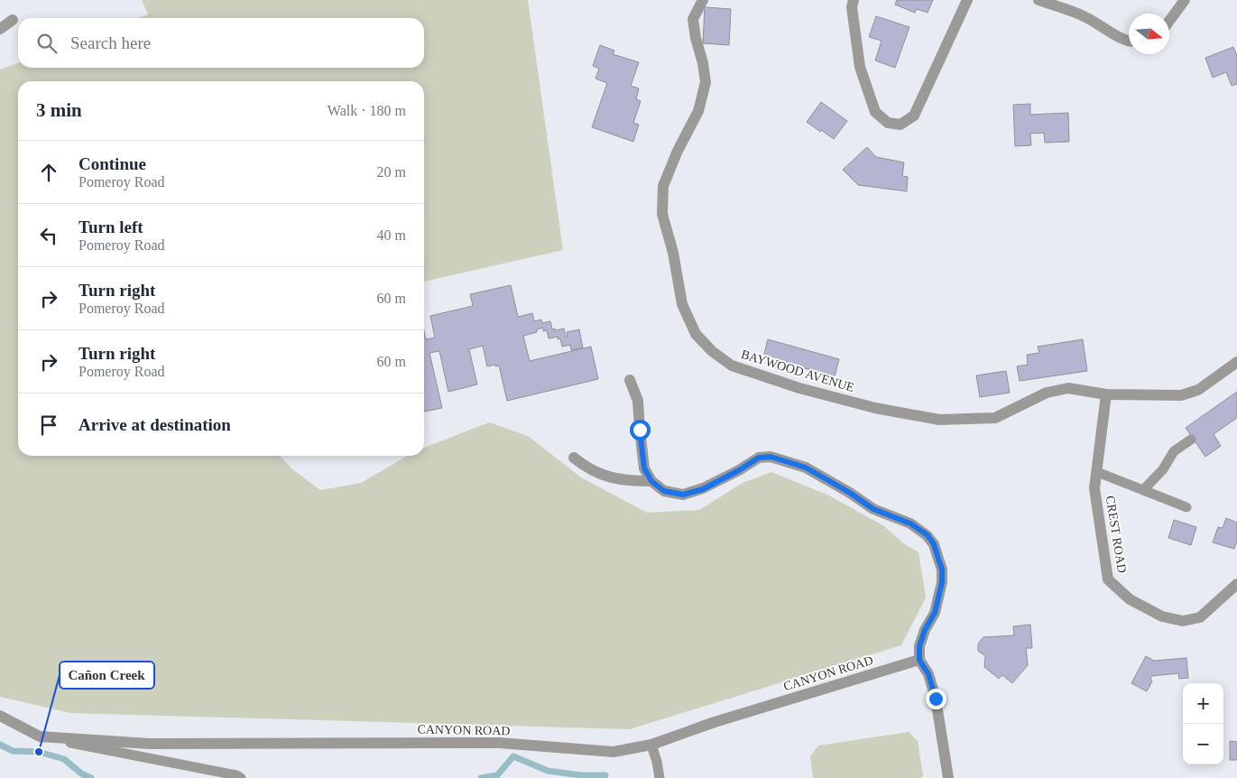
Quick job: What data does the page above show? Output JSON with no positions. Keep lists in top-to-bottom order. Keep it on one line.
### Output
{"streets":{"street":["BAYWOOD AVENUE","CREST ROAD","CANYON ROAD"]},"crossings":[["BAYWOOD AVENUE","CREST ROAD"]],"places":["Cañon Creek"],"north":"right","page":{"search":"Search here","heading":["3 min","Walk · 180 m"],"list":[["Continue","Pomeroy Road","20 m"],["Turn left","Pomeroy Road","40 m"],["Turn right","Pomeroy Road","60 m"],["Turn right","Pomeroy Road","60 m"],"Arrive at destination"],"map_buttons":["+","−"]}}
